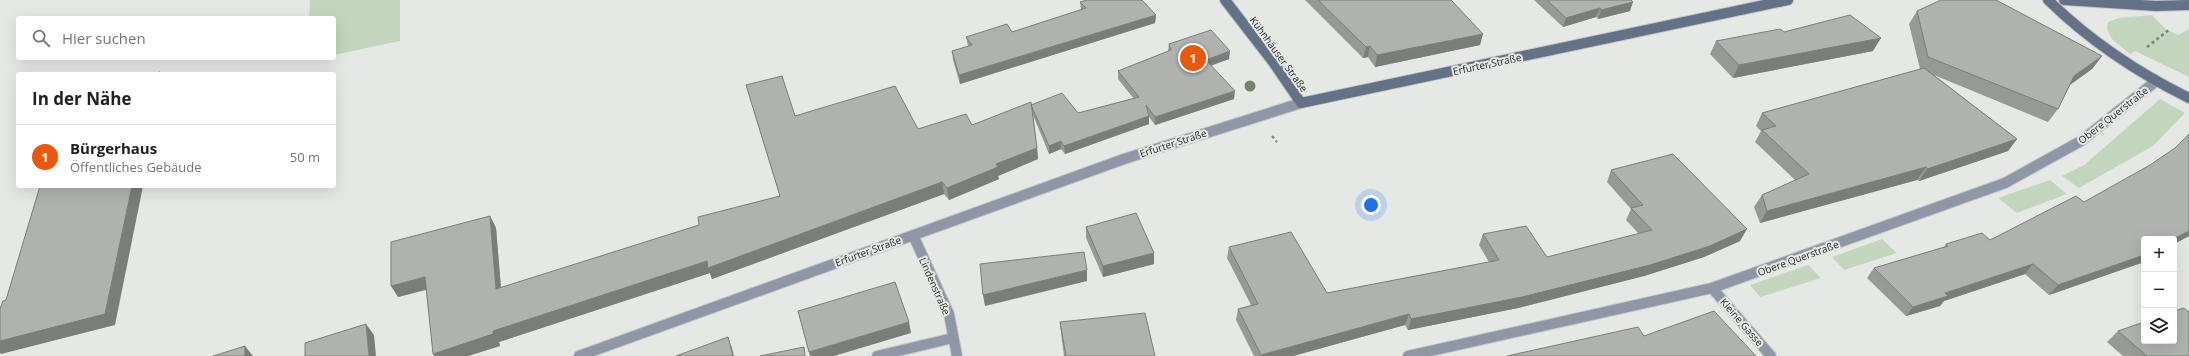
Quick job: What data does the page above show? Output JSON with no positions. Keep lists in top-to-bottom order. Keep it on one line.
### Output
{"streets":{"street":["Kühnhäuser Straße","Erfurter Straße","Obere Querstraße","Lindenstraße","Kleine Gasse"]},"crossings":[["Kühnhäuser Straße","Erfurter Straße"],["Erfurter Straße","Lindenstraße"],["Obere Querstraße","Kleine Gasse"]],"page":{"search":"Hier suchen","pins":"1","heading":"In der Nähe","list":[{"mark":"1","name":"Bürgerhaus","note":"Öffentliches Gebäude","value":"50 m"}],"map_buttons":["+","−"]}}
